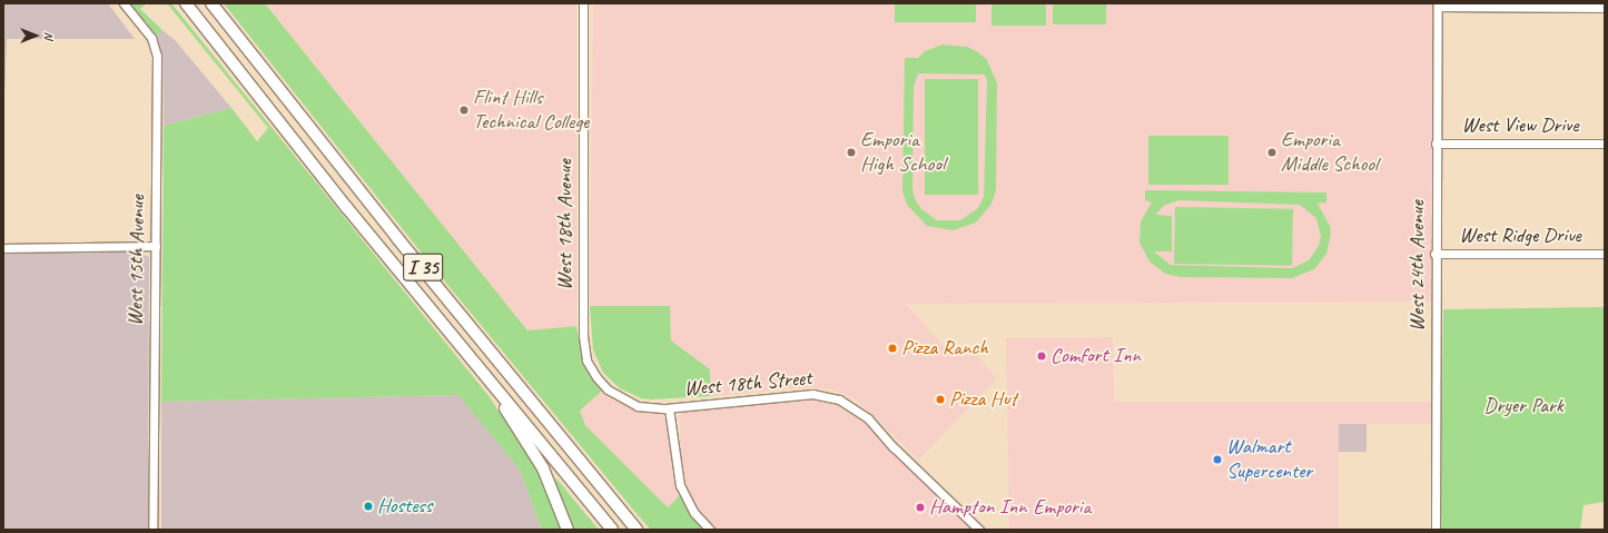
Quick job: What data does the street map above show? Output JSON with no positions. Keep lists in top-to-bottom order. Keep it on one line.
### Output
{"streets":{"highway":["I 35"],"street":["West View Drive","West 18th Avenue","West Ridge Drive","West 15th Avenue","West 24th Avenue","West 18th Street"]},"crossings":[["West View Drive","West 24th Avenue"],["West 18th Avenue","West 18th Street"],["West Ridge Drive","West 24th Avenue"]],"parks":["Dryer Park"],"places":["Flint Hills Technical College","Emporia High School","Emporia Middle School","Pizza Ranch","Comfort Inn","Pizza Hut","Walmart Supercenter","Hostess","Hampton Inn Emporia"],"north":"right"}
